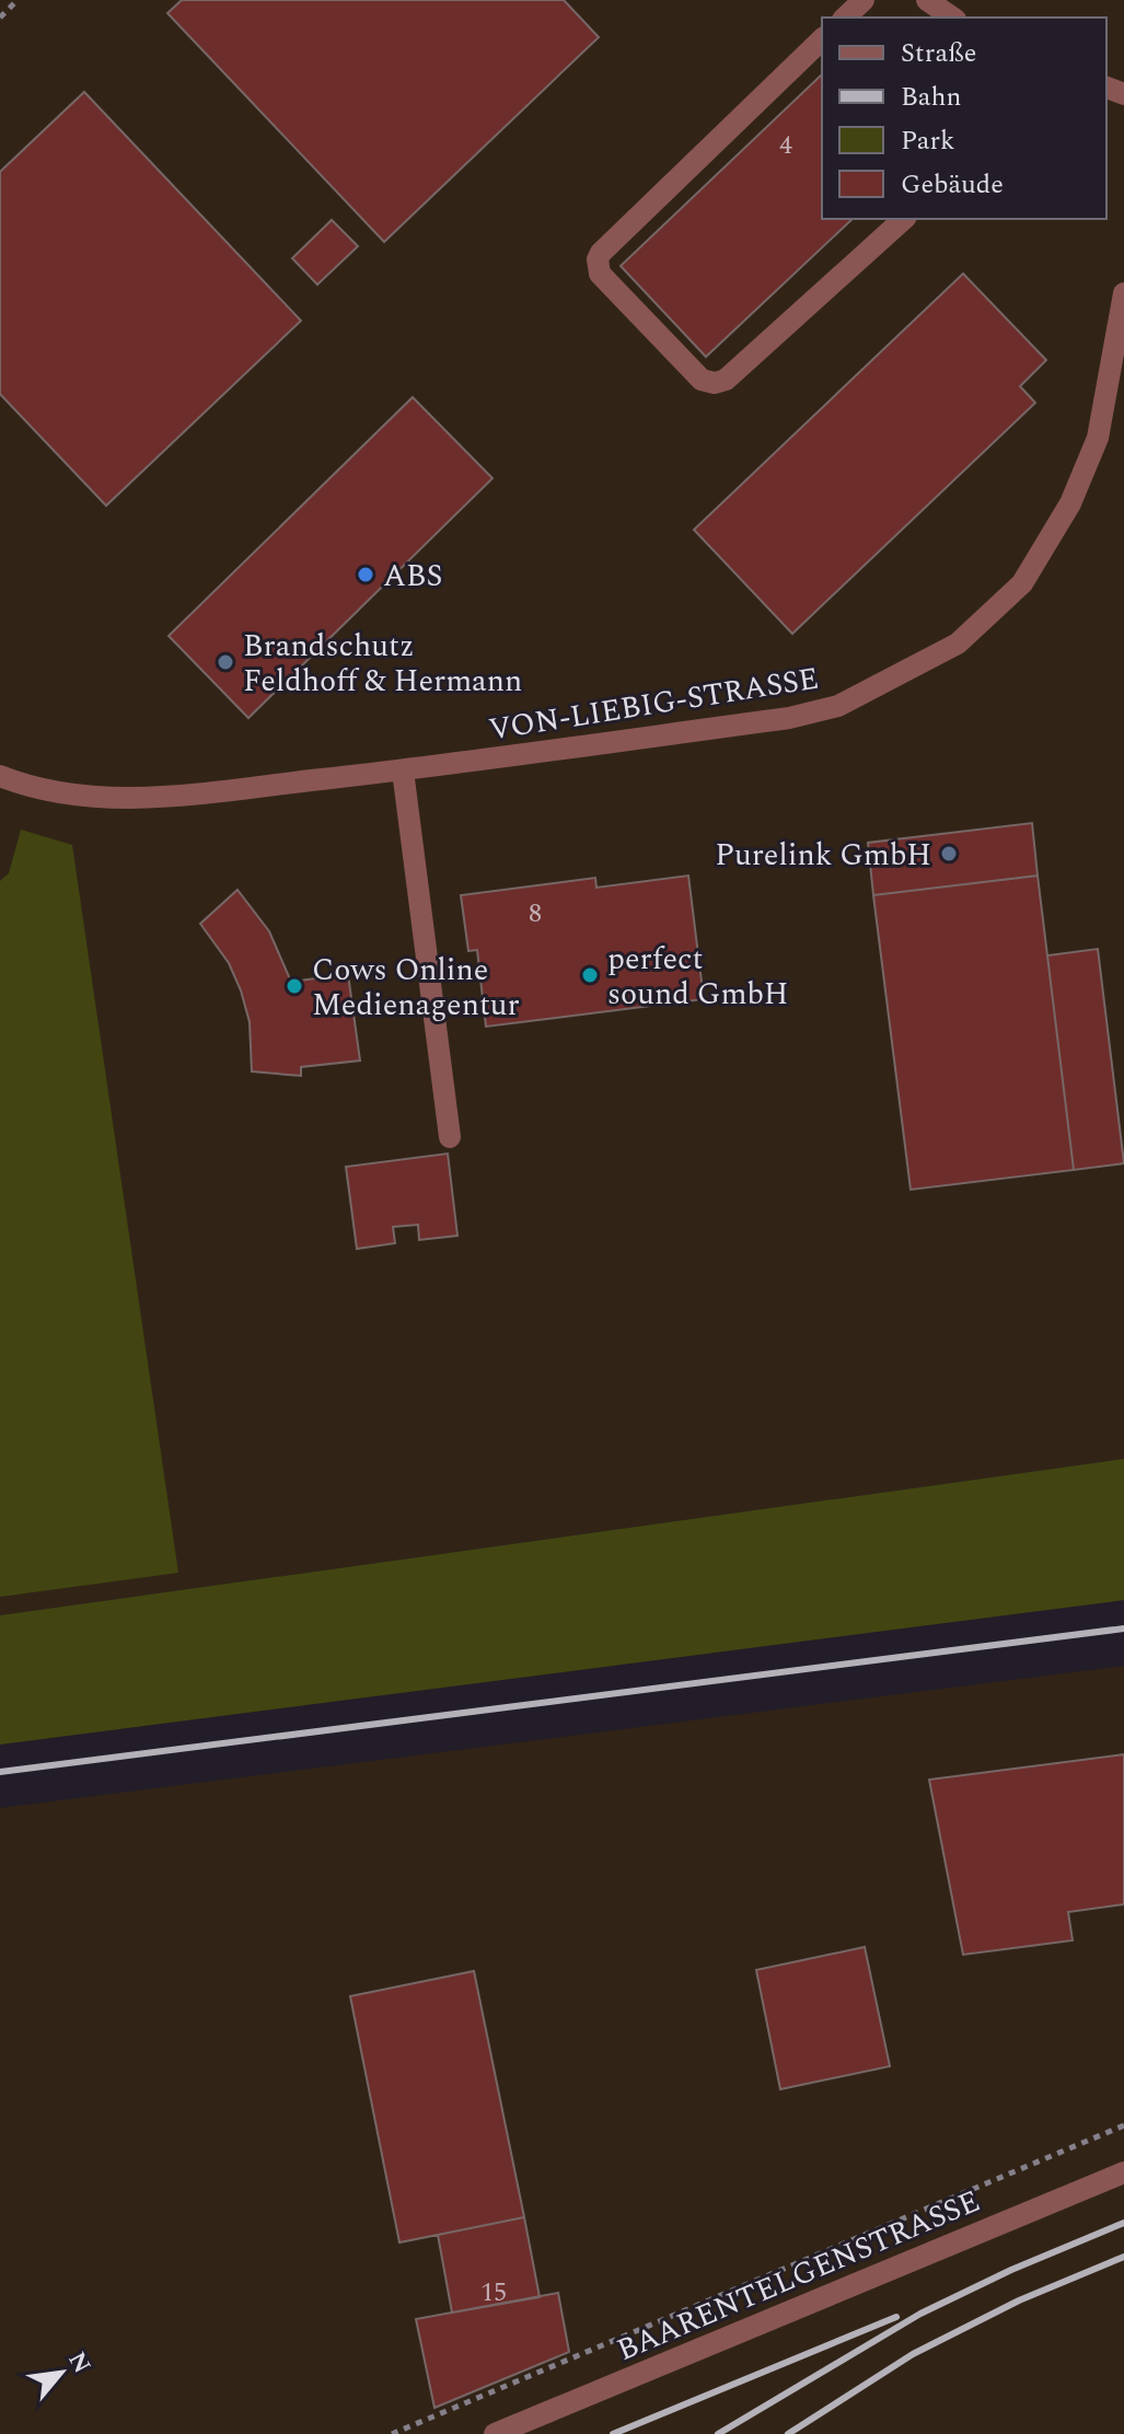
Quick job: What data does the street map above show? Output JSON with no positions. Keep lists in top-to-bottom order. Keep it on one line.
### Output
{"streets":{"street":["VON-LIEBIG-STRASSE","BAARENTELGENSTRASSE"]},"places":["ABS","Brandschutz Feldhoff & Hermann","Purelink GmbH","perfect sound GmbH","Cows Online Medienagentur"],"house_numbers":["4","8","15"],"legend":["Straße","Bahn","Park","Gebäude"],"north":"top right"}
